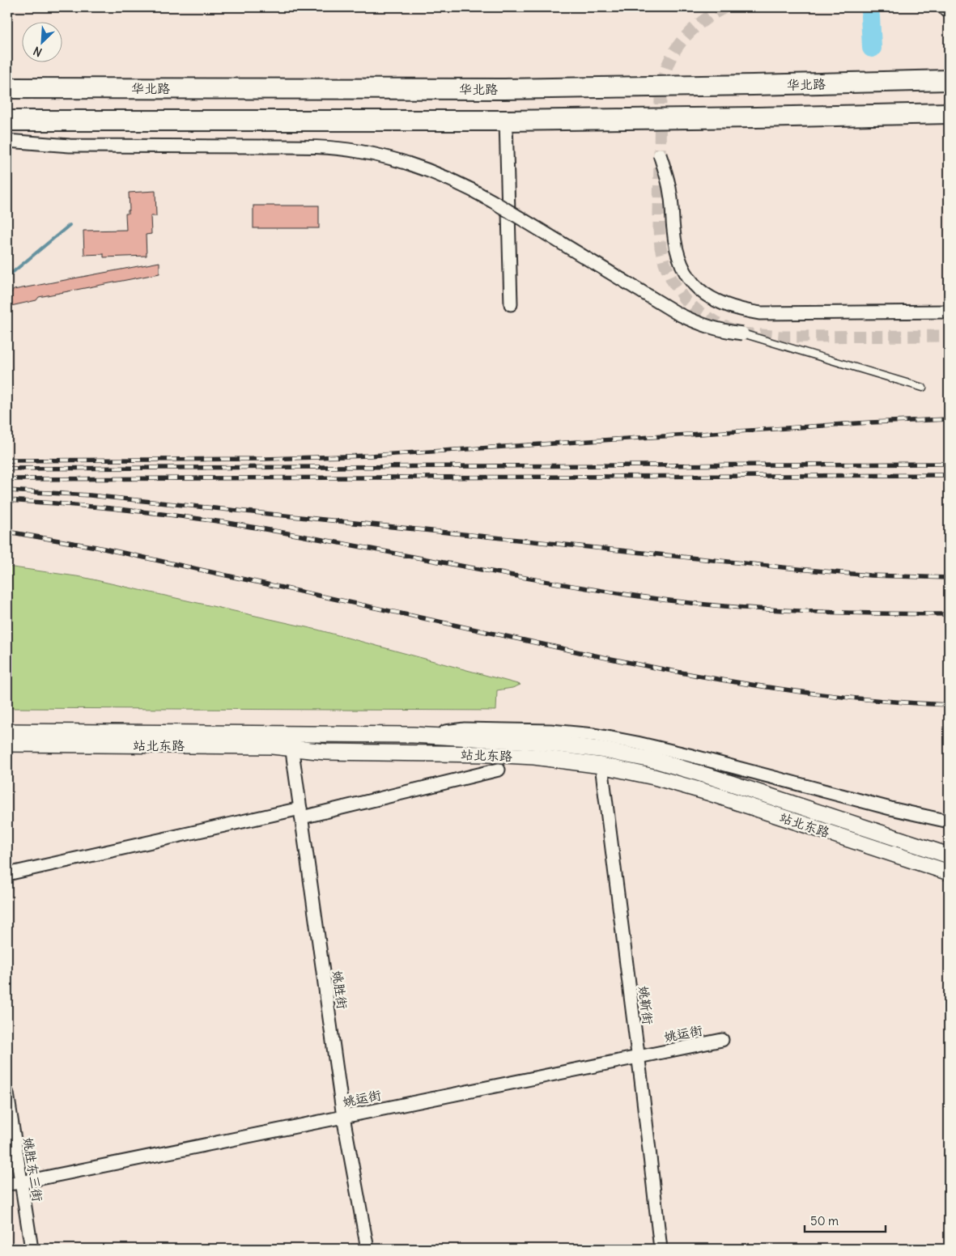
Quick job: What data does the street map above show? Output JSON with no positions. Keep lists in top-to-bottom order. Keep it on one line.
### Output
{"streets":{"highway":["华北路"],"street":["站北东路","姚胜街","姚靳街","姚运街","姚胜东三街"]},"crossings":[["站北东路","姚胜街"],["站北东路","姚靳街"],["姚胜街","姚运街"],["姚靳街","姚运街"],["姚运街","姚胜东三街"]],"scale_bar":"50 m","north":"bottom left"}
